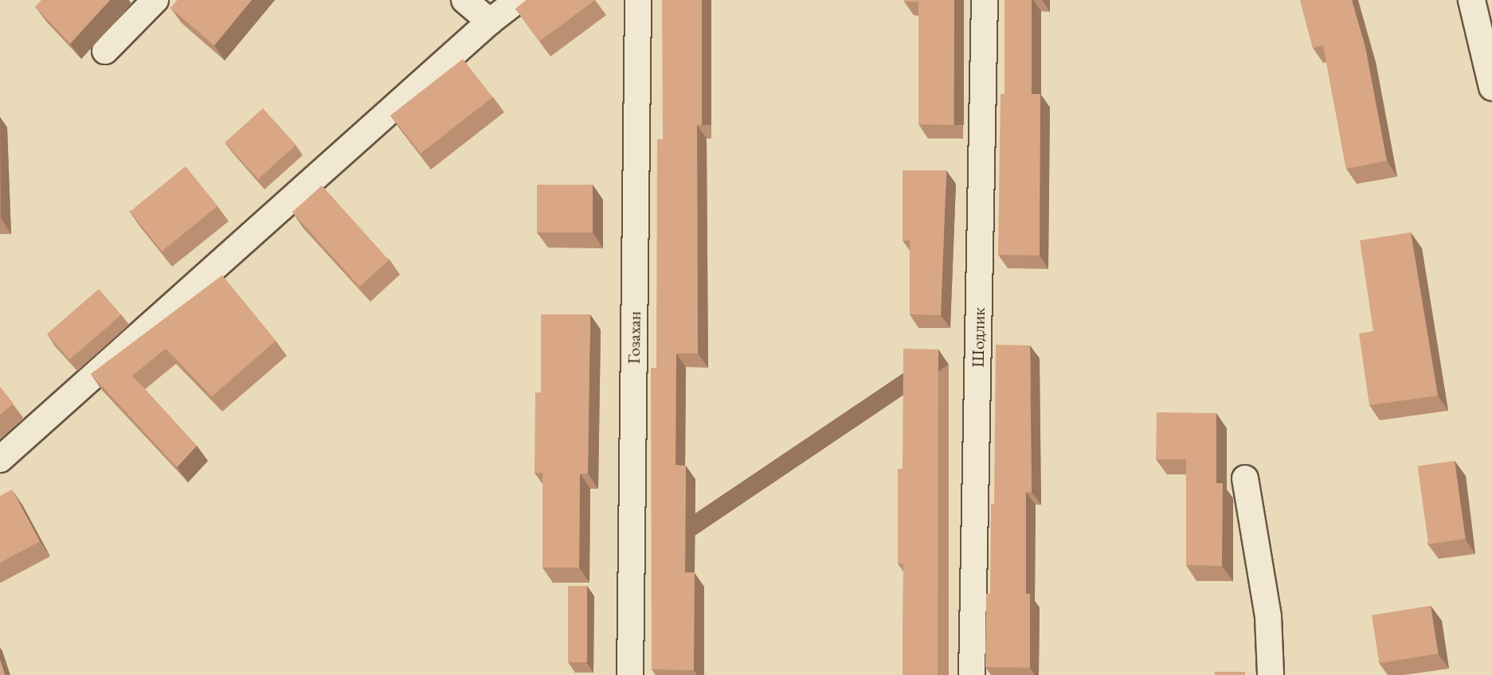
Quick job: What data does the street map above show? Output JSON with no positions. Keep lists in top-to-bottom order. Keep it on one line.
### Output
{"streets":{"street":["Гозахан","Шодлик"]}}
